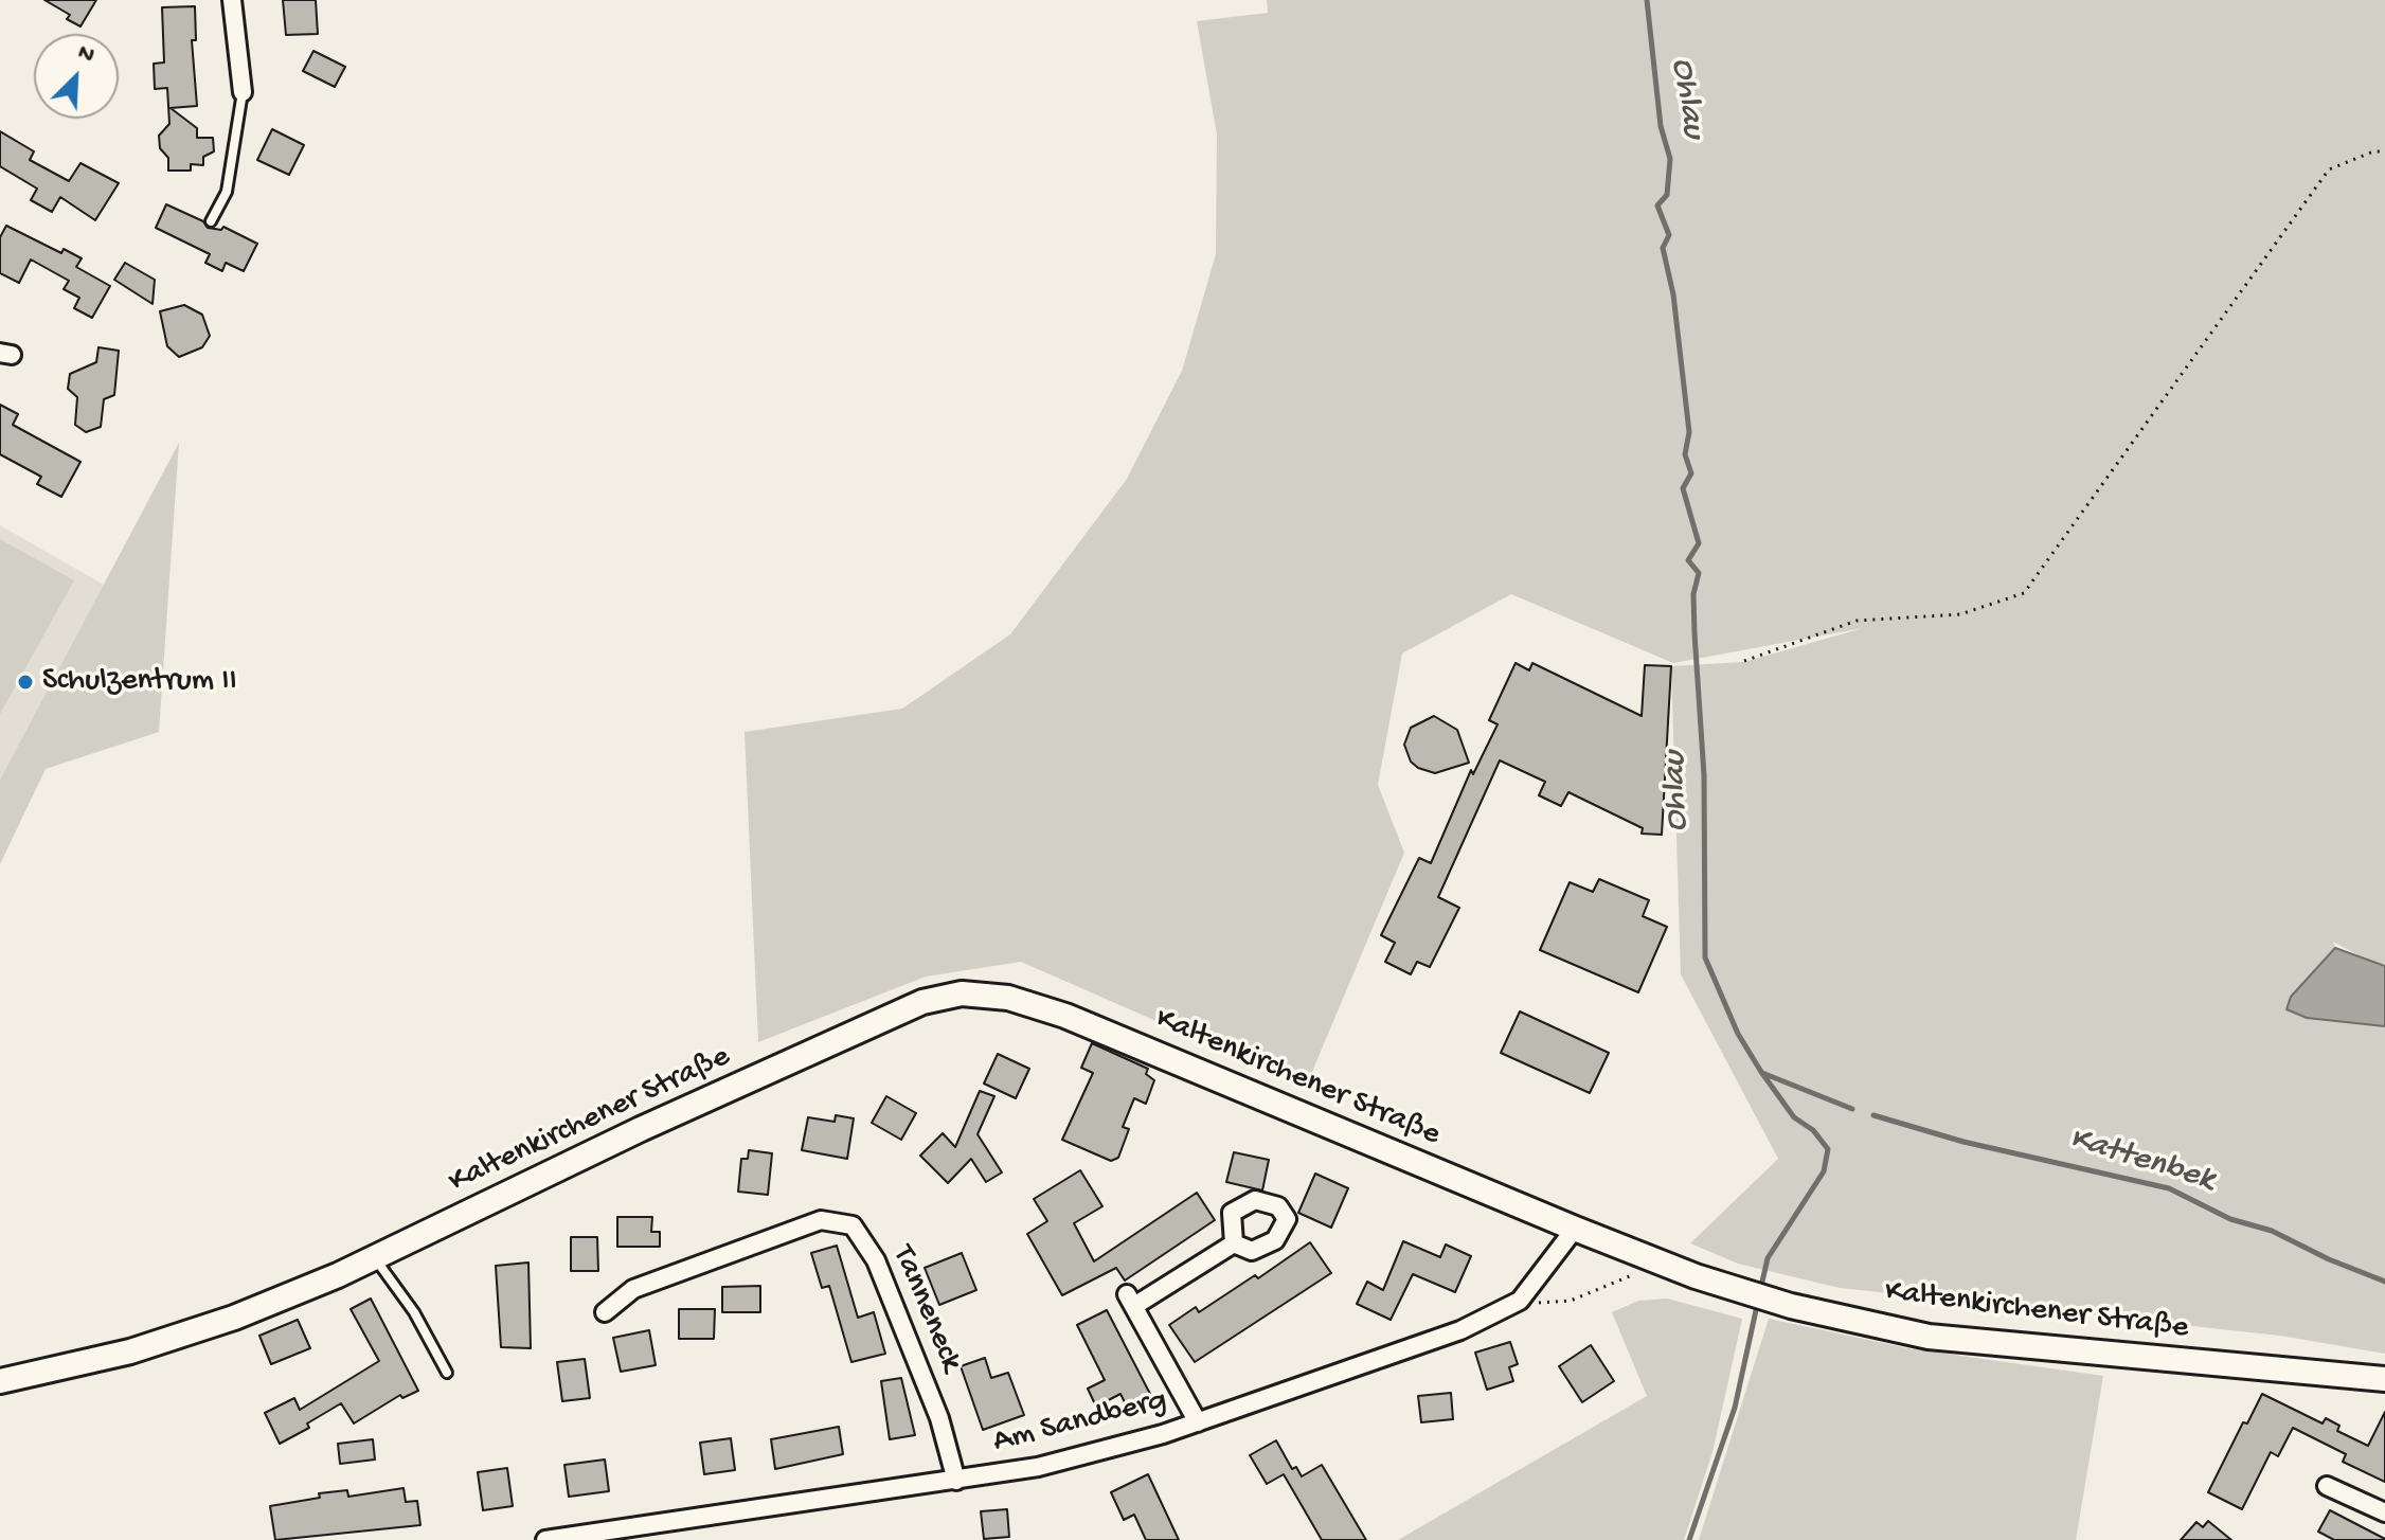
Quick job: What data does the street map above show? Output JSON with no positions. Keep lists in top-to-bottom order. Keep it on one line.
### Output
{"streets":{"main road":["Kaltenkirchener Straße"],"street":["Tanneneck","Am Sandberg"]},"crossings":[["Kaltenkirchener Straße","Am Sandberg"],["Tanneneck","Am Sandberg"]],"water":["Ohlau","Kattenbek"],"places":["Schulzentrum II"],"north":"top right"}
